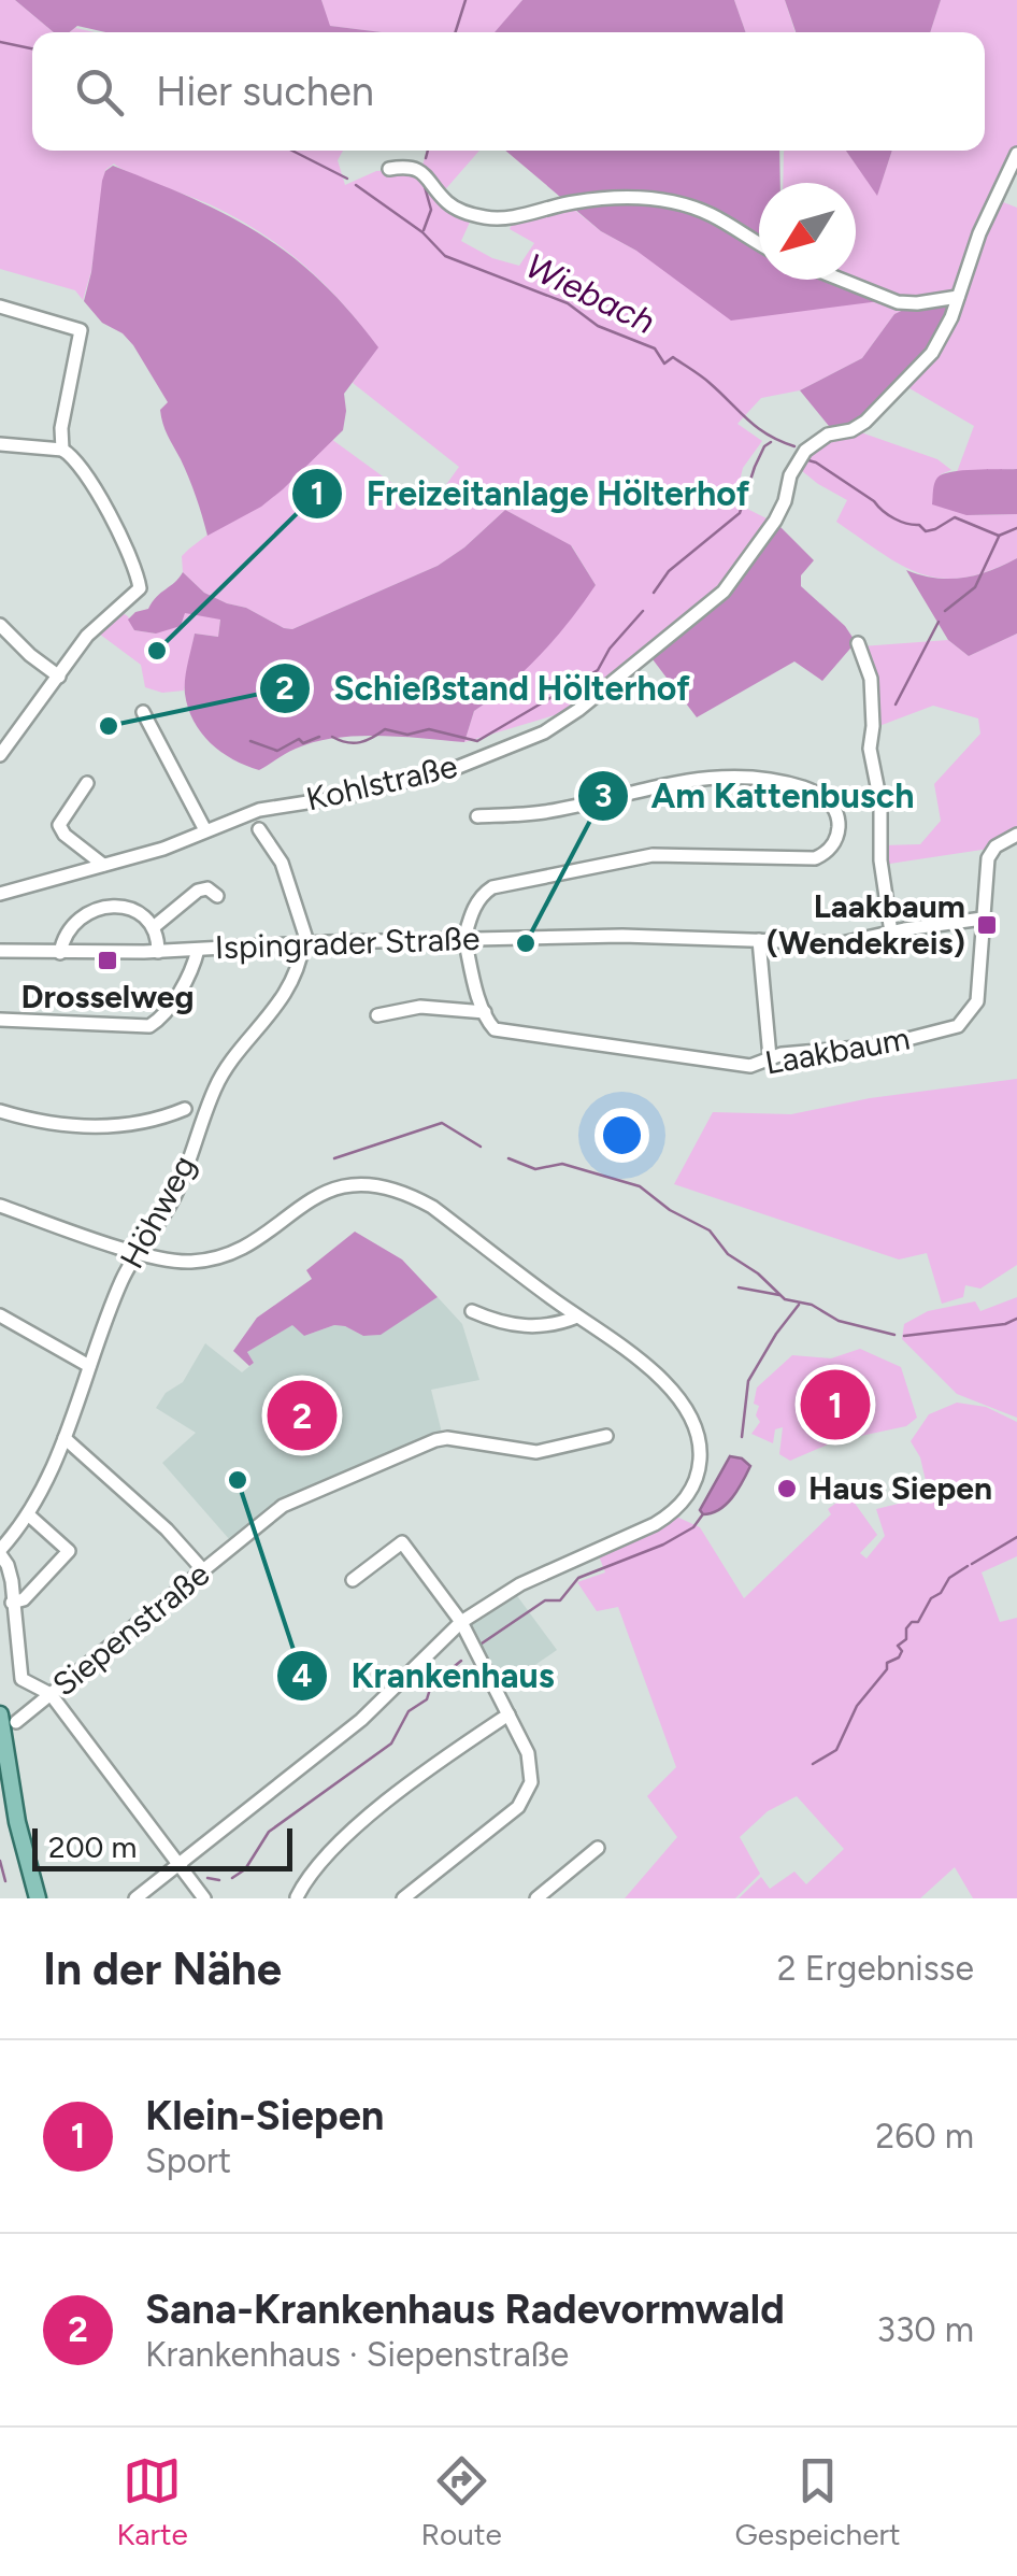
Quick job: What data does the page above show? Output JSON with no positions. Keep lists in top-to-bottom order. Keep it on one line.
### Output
{"streets":{"street":["Kohlstraße","Ispingrader Straße","Laakbaum","Höhweg","Siepenstraße"]},"crossings":[["Ispingrader Straße","Laakbaum"],["Ispingrader Straße","Höhweg"]],"water":["Wiebach"],"places":{"other":["Freizeitanlage Hölterhof","Schießstand Hölterhof","Am Kattenbusch","Krankenhaus","Haus Siepen"],"transit":["Laakbaum (Wendekreis)","Drosselweg"]},"scale_bar":"200 m","north":"bottom left","page":{"search":"Hier suchen","pins":["1","2"],"scale":"200 m","heading":["In der Nähe","2 Ergebnisse"],"list":[{"mark":"1","name":"Klein-Siepen","note":"Sport","value":"260 m"},{"mark":"2","name":"Sana-Krankenhaus Radevormwald","note":"Krankenhaus · Siepenstraße","value":"330 m"}],"nav":["Karte","Route","Gespeichert"]}}
